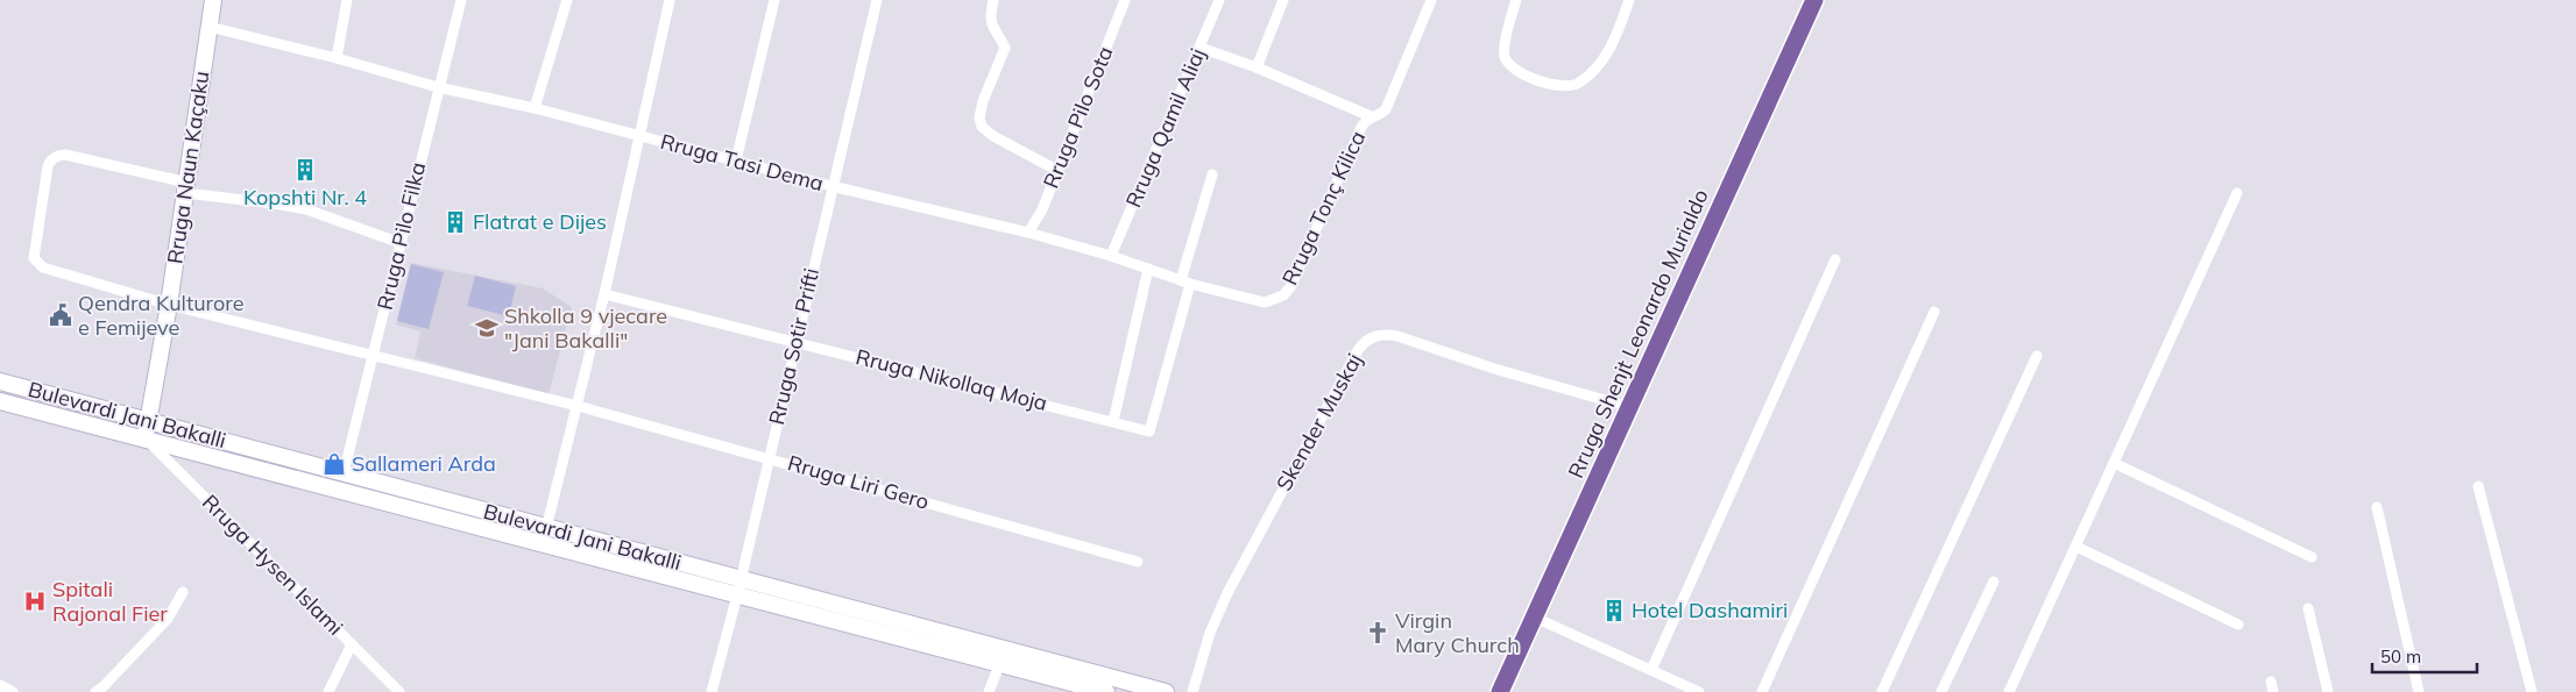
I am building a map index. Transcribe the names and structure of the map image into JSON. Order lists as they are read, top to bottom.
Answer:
{
  "streets": {
    "main road": ["Rruga Naun Kaçaku", "Rruga Shenjt Leonardo Murialdo", "Bulevardi Jani Bakalli"],
    "street": [
      "Rruga Pilo Sota",
      "Rruga Qamil Aliaj",
      "Rruga Tasi Dema",
      "Rruga Tonç Kilica",
      "Rruga Pilo Filka",
      "Rruga Sotir Prifti",
      "Rruga Nikollaq Moja",
      "Skender Muskaj",
      "Rruga Liri Gero",
      "Rruga Hysen Islami"
    ]
  },
  "crossings": [
    ["Rruga Pilo Sota", "Rruga Tasi Dema"],
    ["Rruga Qamil Aliaj", "Rruga Tasi Dema"],
    ["Rruga Tasi Dema", "Rruga Naun Kaçaku"],
    ["Rruga Tasi Dema", "Rruga Tonç Kilica"],
    ["Rruga Tasi Dema", "Rruga Pilo Filka"],
    ["Rruga Tasi Dema", "Rruga Sotir Prifti"],
    ["Rruga Tasi Dema", "Rruga Nikollaq Moja"],
    ["Rruga Naun Kaçaku", "Bulevardi Jani Bakalli"],
    ["Rruga Naun Kaçaku", "Rruga Hysen Islami"],
    ["Rruga Tonç Kilica", "Rruga Nikollaq Moja"],
    ["Rruga Pilo Filka", "Bulevardi Jani Bakalli"],
    ["Rruga Pilo Filka", "Rruga Liri Gero"],
    ["Rruga Shenjt Leonardo Murialdo", "Skender Muskaj"],
    ["Rruga Sotir Prifti", "Rruga Nikollaq Moja"],
    ["Rruga Sotir Prifti", "Bulevardi Jani Bakalli"],
    ["Rruga Sotir Prifti", "Rruga Liri Gero"],
    ["Bulevardi Jani Bakalli", "Rruga Hysen Islami"]
  ],
  "places": {
    "building": ["Kopshti Nr. 4", "Flatrat e Dijes", "Hotel Dashamiri"],
    "public building": ["Qendra Kulturore e Femijeve"],
    "school or university": ["Shkolla 9 vjecare \"Jani Bakalli\""],
    "shop": ["Sallameri Arda"],
    "hospital": ["Spitali Rajonal Fier"],
    "church": ["Virgin Mary Church"]
  },
  "scale_bar": "50 m"
}
